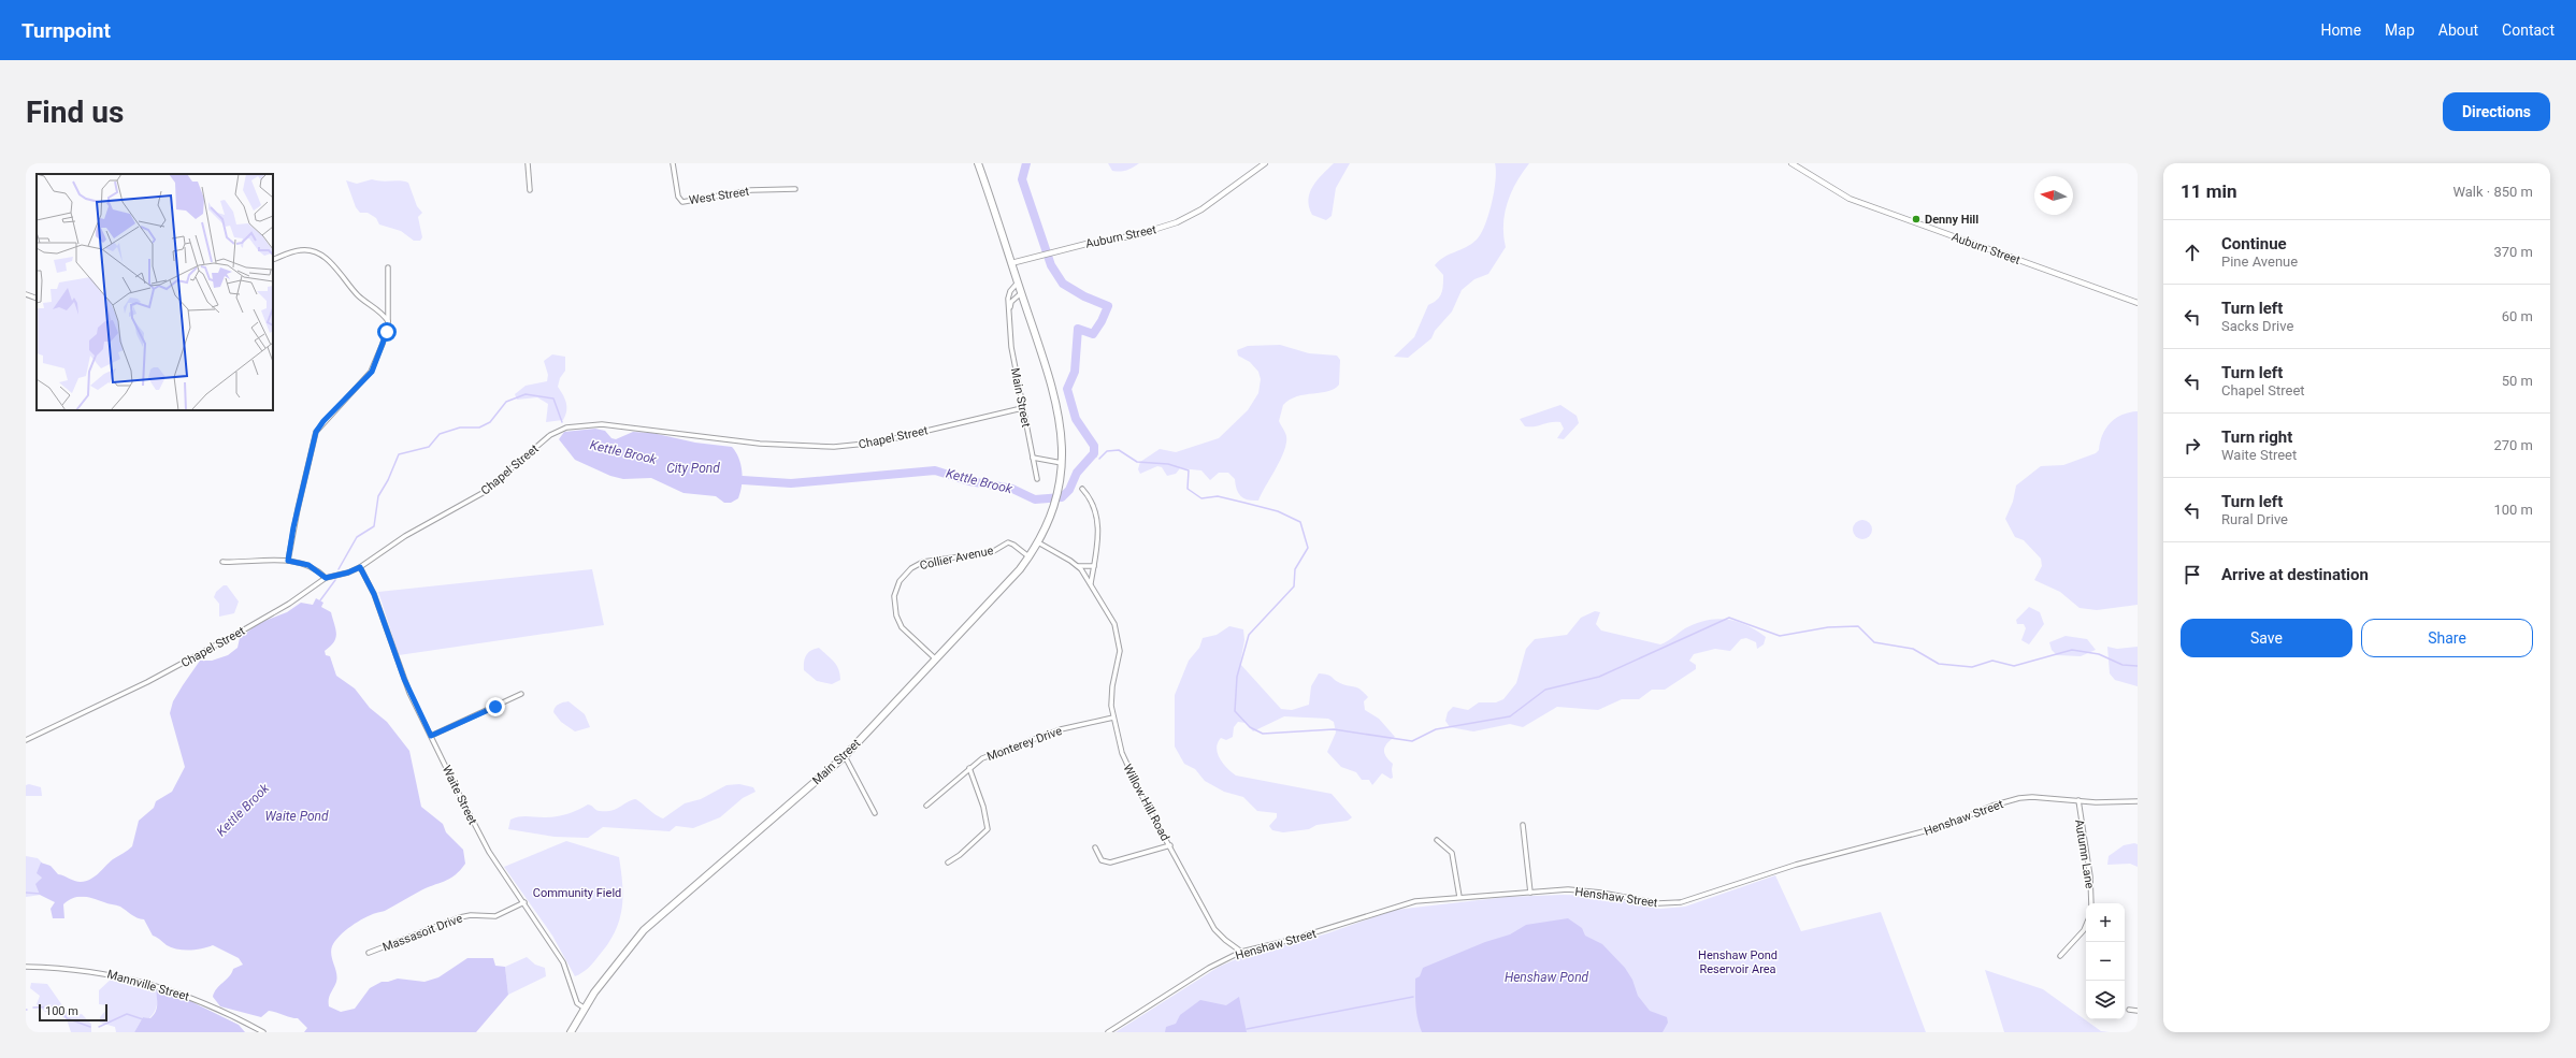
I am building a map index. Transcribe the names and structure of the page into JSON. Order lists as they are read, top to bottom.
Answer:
{
  "streets": {
    "highway": ["Main Street"],
    "street": [
      "West Street",
      "Auburn Street",
      "Chapel Street",
      "Collier Avenue",
      "Monterey Drive",
      "Waite Street",
      "Willow Hill Road",
      "Henshaw Street",
      "Autumn Lane",
      "Massasoit Drive",
      "Mannville Street"
    ]
  },
  "crossings": [
    ["Auburn Street", "Main Street"],
    ["Main Street", "Chapel Street"],
    ["Main Street", "Collier Avenue"],
    ["Main Street", "Waite Street"],
    ["Chapel Street", "Waite Street"],
    ["Monterey Drive", "Willow Hill Road"],
    ["Waite Street", "Massasoit Drive"],
    ["Willow Hill Road", "Henshaw Street"],
    ["Henshaw Street", "Autumn Lane"]
  ],
  "water": [
    "Kettle Brook",
    "City Pond",
    "Waite Pond",
    "Henshaw Pond"
  ],
  "parks": ["Community Field", "Henshaw Pond Reservoir Area"],
  "places": ["Denny Hill"],
  "scale_bar": "100 m",
  "north": "left",
  "page": {
    "header": "Turnpoint",
    "nav": [
      "Home",
      "Map",
      "About",
      "Contact"
    ],
    "buttons": [
      "Directions",
      ["Save", "Share"]
    ],
    "title": "Find us",
    "heading": ["11 min", "Walk · 850 m"],
    "list": [
      ["Continue", "Pine Avenue", "370 m"],
      ["Turn left", "Sacks Drive", "60 m"],
      ["Turn left", "Chapel Street", "50 m"],
      ["Turn right", "Waite Street", "270 m"],
      ["Turn left", "Rural Drive", "100 m"],
      "Arrive at destination"
    ],
    "map_buttons": ["+", "−"],
    "scale": "100 m"
  }
}
